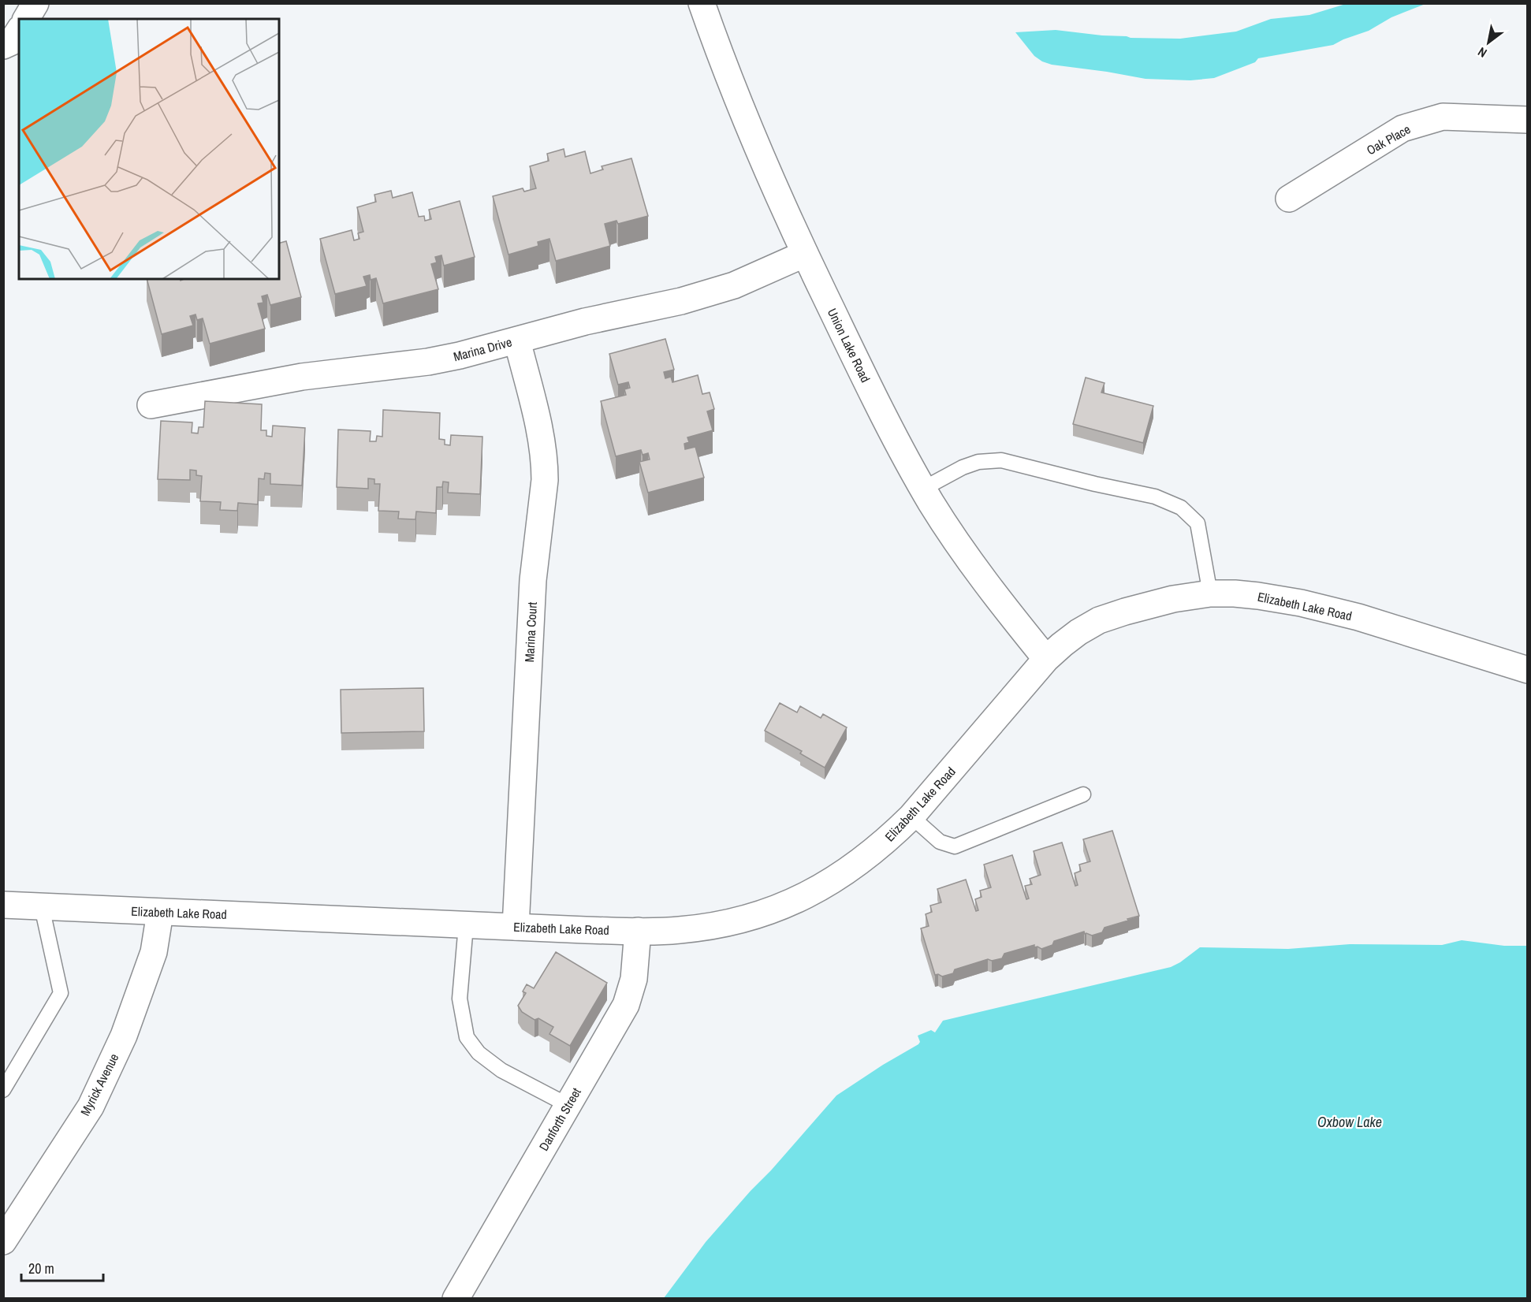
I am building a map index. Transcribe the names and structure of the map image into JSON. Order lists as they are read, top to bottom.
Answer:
{
  "streets": {
    "street": [
      "Oak Place",
      "Union Lake Road",
      "Marina Drive",
      "Elizabeth Lake Road",
      "Marina Court",
      "Myrick Avenue",
      "Danforth Street"
    ]
  },
  "crossings": [
    ["Union Lake Road", "Marina Drive"],
    ["Union Lake Road", "Elizabeth Lake Road"],
    ["Marina Drive", "Marina Court"],
    ["Elizabeth Lake Road", "Marina Court"],
    ["Elizabeth Lake Road", "Myrick Avenue"],
    ["Elizabeth Lake Road", "Danforth Street"]
  ],
  "water": ["Oxbow Lake"],
  "scale_bar": "20 m",
  "north": "bottom left"
}
